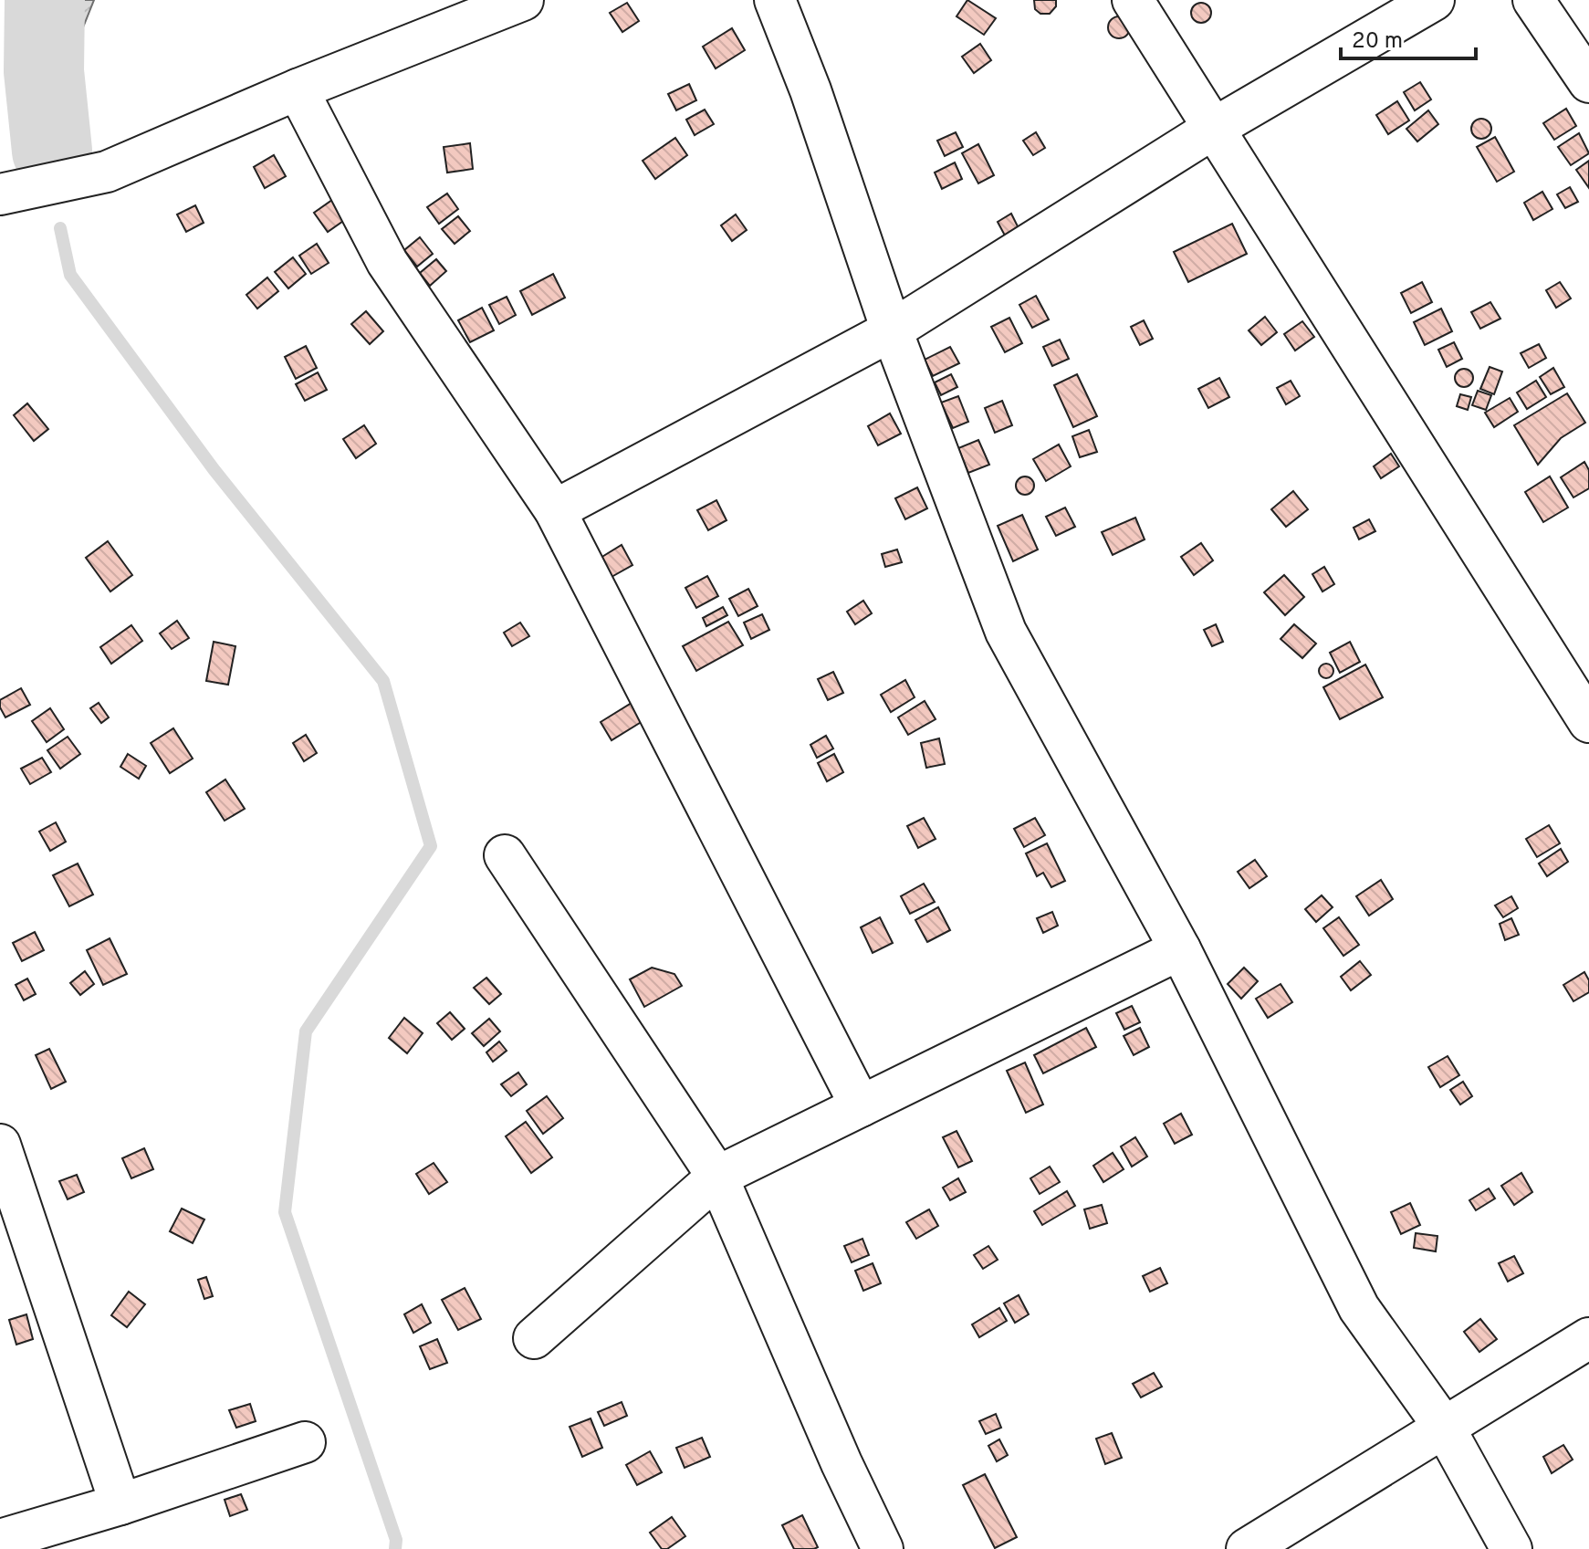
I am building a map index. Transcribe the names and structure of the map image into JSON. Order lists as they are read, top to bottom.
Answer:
{
  "scale_bar": "20 m"
}
